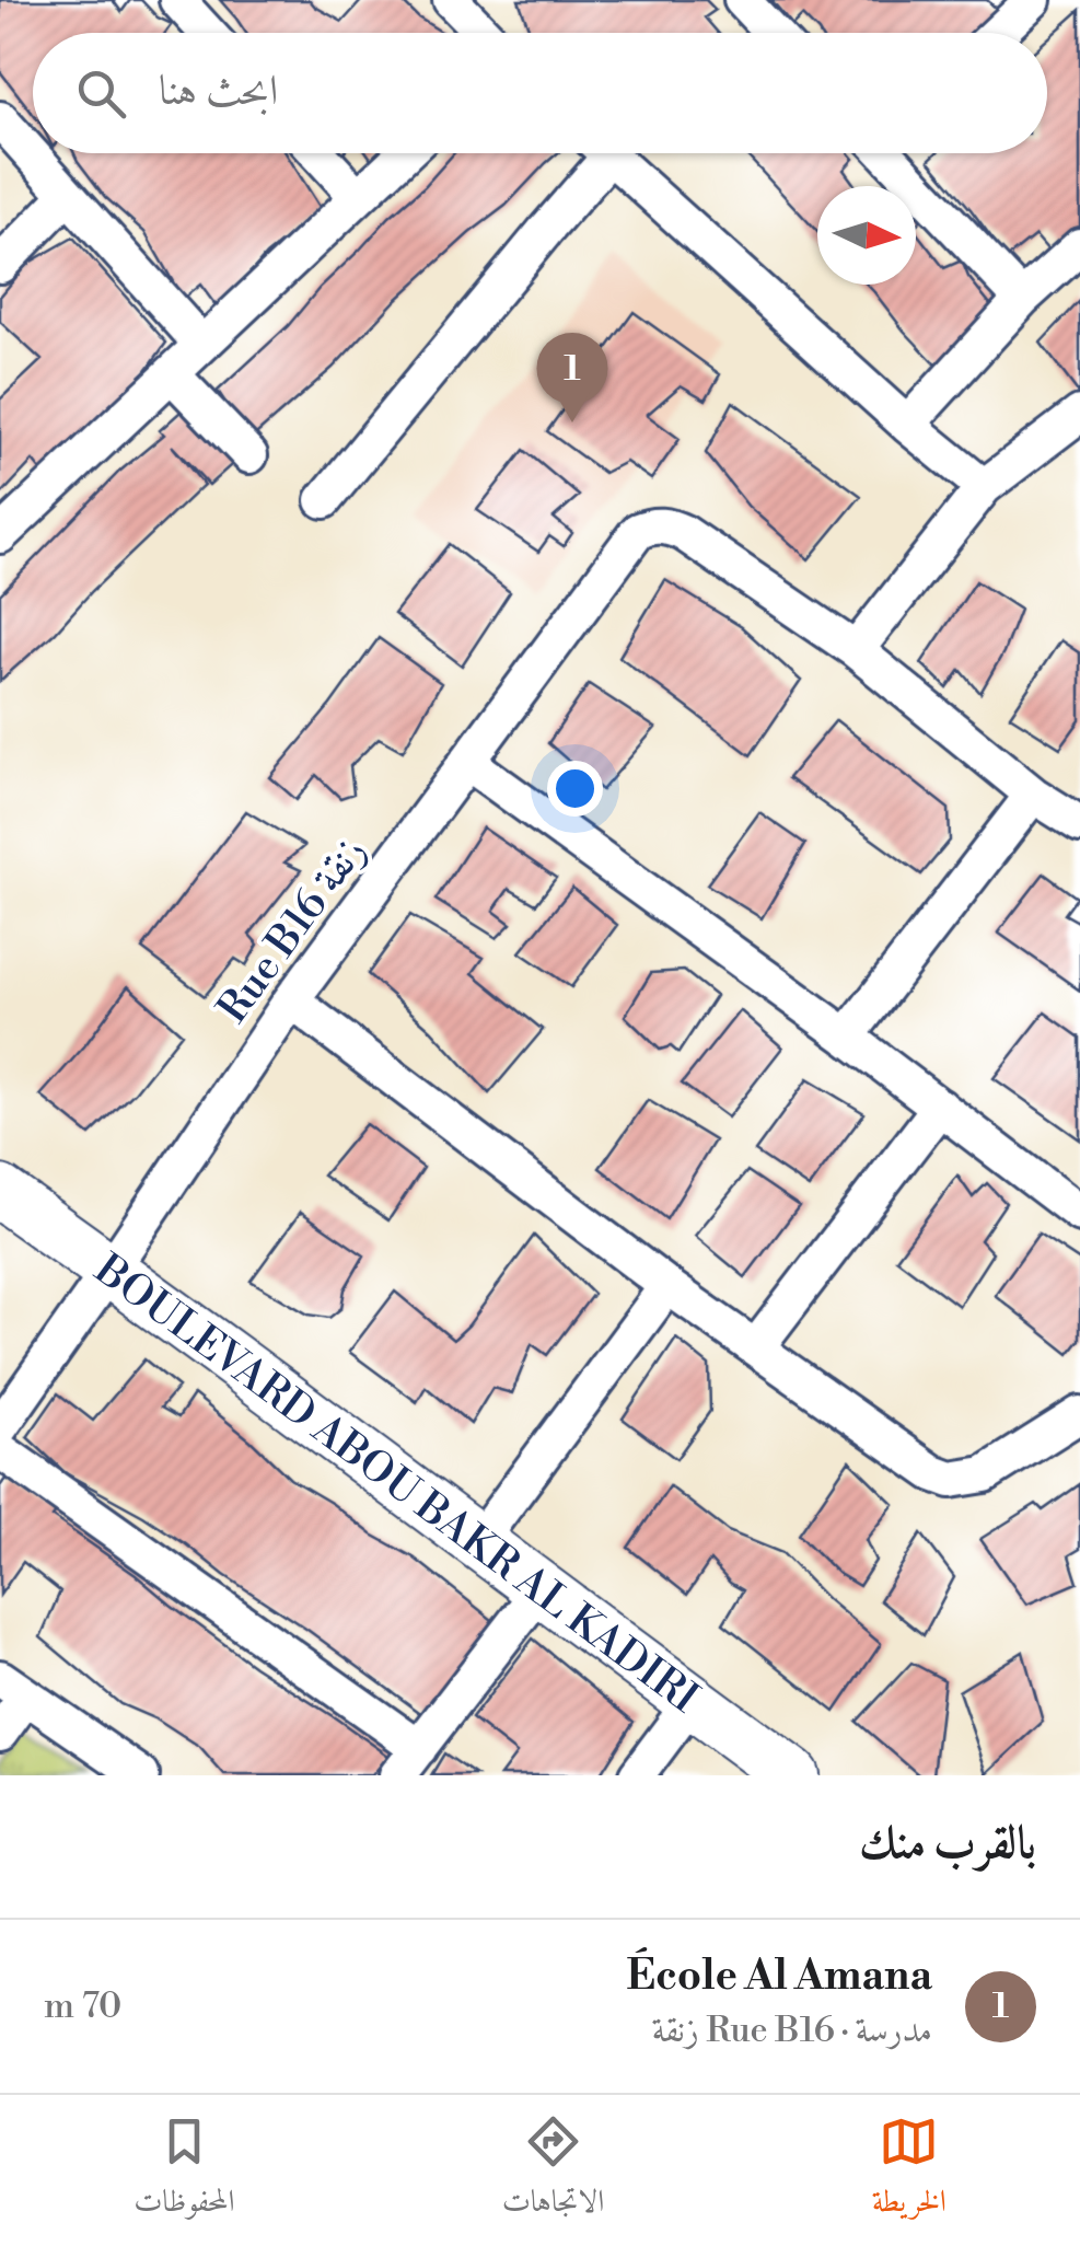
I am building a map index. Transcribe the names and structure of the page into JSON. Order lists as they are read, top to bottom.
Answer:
{
  "streets": {
    "main road": ["BOULEVARD ABOU BAKR AL KADIRI"],
    "street": ["Rue B16 زنقة"]
  },
  "crossings": [
    ["Rue B16 زنقة", "BOULEVARD ABOU BAKR AL KADIRI"]
  ],
  "north": "right",
  "page": {
    "search": "ابحث هنا",
    "pins": "1",
    "heading": "بالقرب منك",
    "list": [
      {
        "mark": "1",
        "name": "École Al Amana",
        "note": "مدرسة · Rue B16 زنقة",
        "value": "70 m"
      }
    ],
    "nav": ["الخريطة", "الاتجاهات", "المحفوظات"]
  }
}
